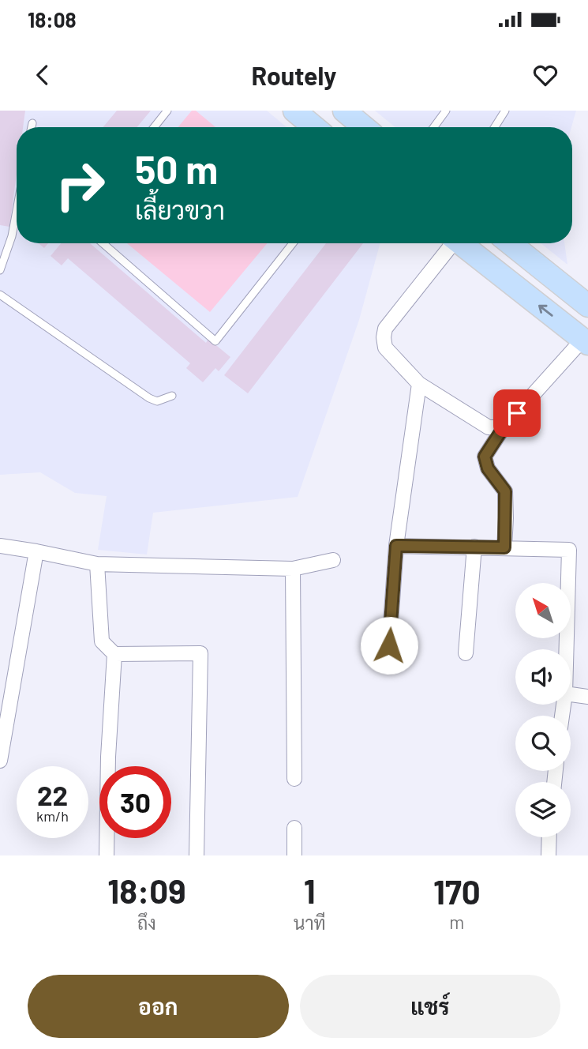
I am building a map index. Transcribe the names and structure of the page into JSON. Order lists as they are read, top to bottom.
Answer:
{
  "north": "top left",
  "page": {
    "status": "18:08",
    "header": "Routely",
    "turn": ["50 m", "เลี้ยวขวา"],
    "speed": "22 km/h",
    "limit": "30",
    "eta": [
      "18:09",
      "ถึง",
      "1",
      "นาที",
      "170",
      "m"
    ],
    "buttons": ["ออก", "แชร์"]
  }
}
